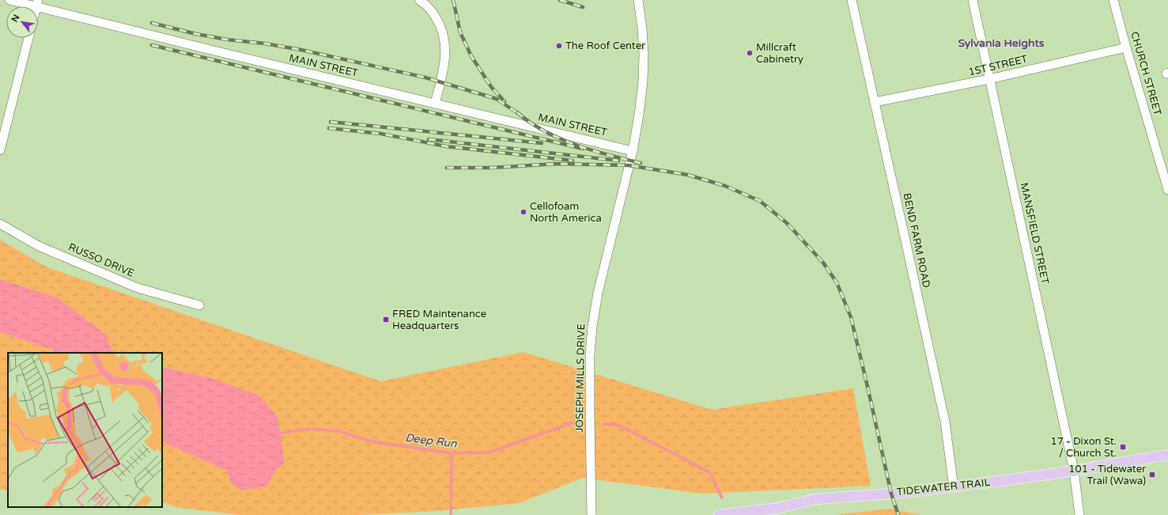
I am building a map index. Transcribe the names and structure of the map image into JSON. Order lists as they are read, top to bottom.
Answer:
{
  "streets": {
    "main road": ["TIDEWATER TRAIL"],
    "street": [
      "MAIN STREET",
      "1ST STREET",
      "CHURCH STREET",
      "MANSFIELD STREET",
      "BEND FARM ROAD",
      "RUSSO DRIVE",
      "JOSEPH MILLS DRIVE"
    ]
  },
  "crossings": [
    ["MAIN STREET", "JOSEPH MILLS DRIVE"],
    ["1ST STREET", "CHURCH STREET"],
    ["1ST STREET", "MANSFIELD STREET"],
    ["1ST STREET", "BEND FARM ROAD"],
    ["MANSFIELD STREET", "TIDEWATER TRAIL"],
    ["BEND FARM ROAD", "TIDEWATER TRAIL"]
  ],
  "districts": ["Sylvania Heights"],
  "water": ["Deep Run"],
  "places": {
    "other": ["The Roof Center", "Millcraft Cabinetry", "Cellofoam North America"],
    "transit": ["FRED Maintenance Headquarters", "17 - Dixon St. / Church St.", "101 - Tidewater Trail (Wawa)"]
  },
  "north": "top left"
}
